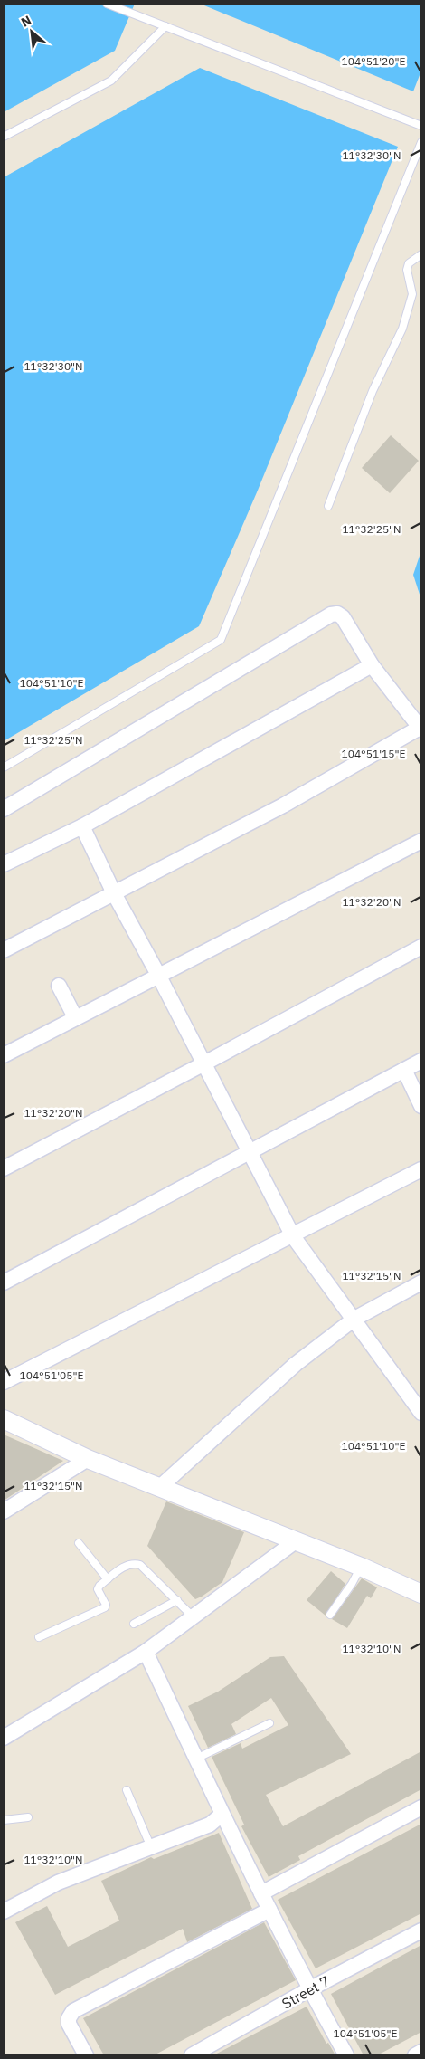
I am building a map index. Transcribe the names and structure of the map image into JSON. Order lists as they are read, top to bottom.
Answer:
{
  "streets": {
    "street": ["Street 7"]
  },
  "north": "top left",
  "coordinates": [
    "104°51'20\"E",
    "11°32'30\"N",
    "11°32'25\"N",
    "104°51'10\"E",
    "104°51'15\"E",
    "11°32'20\"N",
    "11°32'15\"N",
    "104°51'05\"E",
    "11°32'10\"N"
  ]
}
